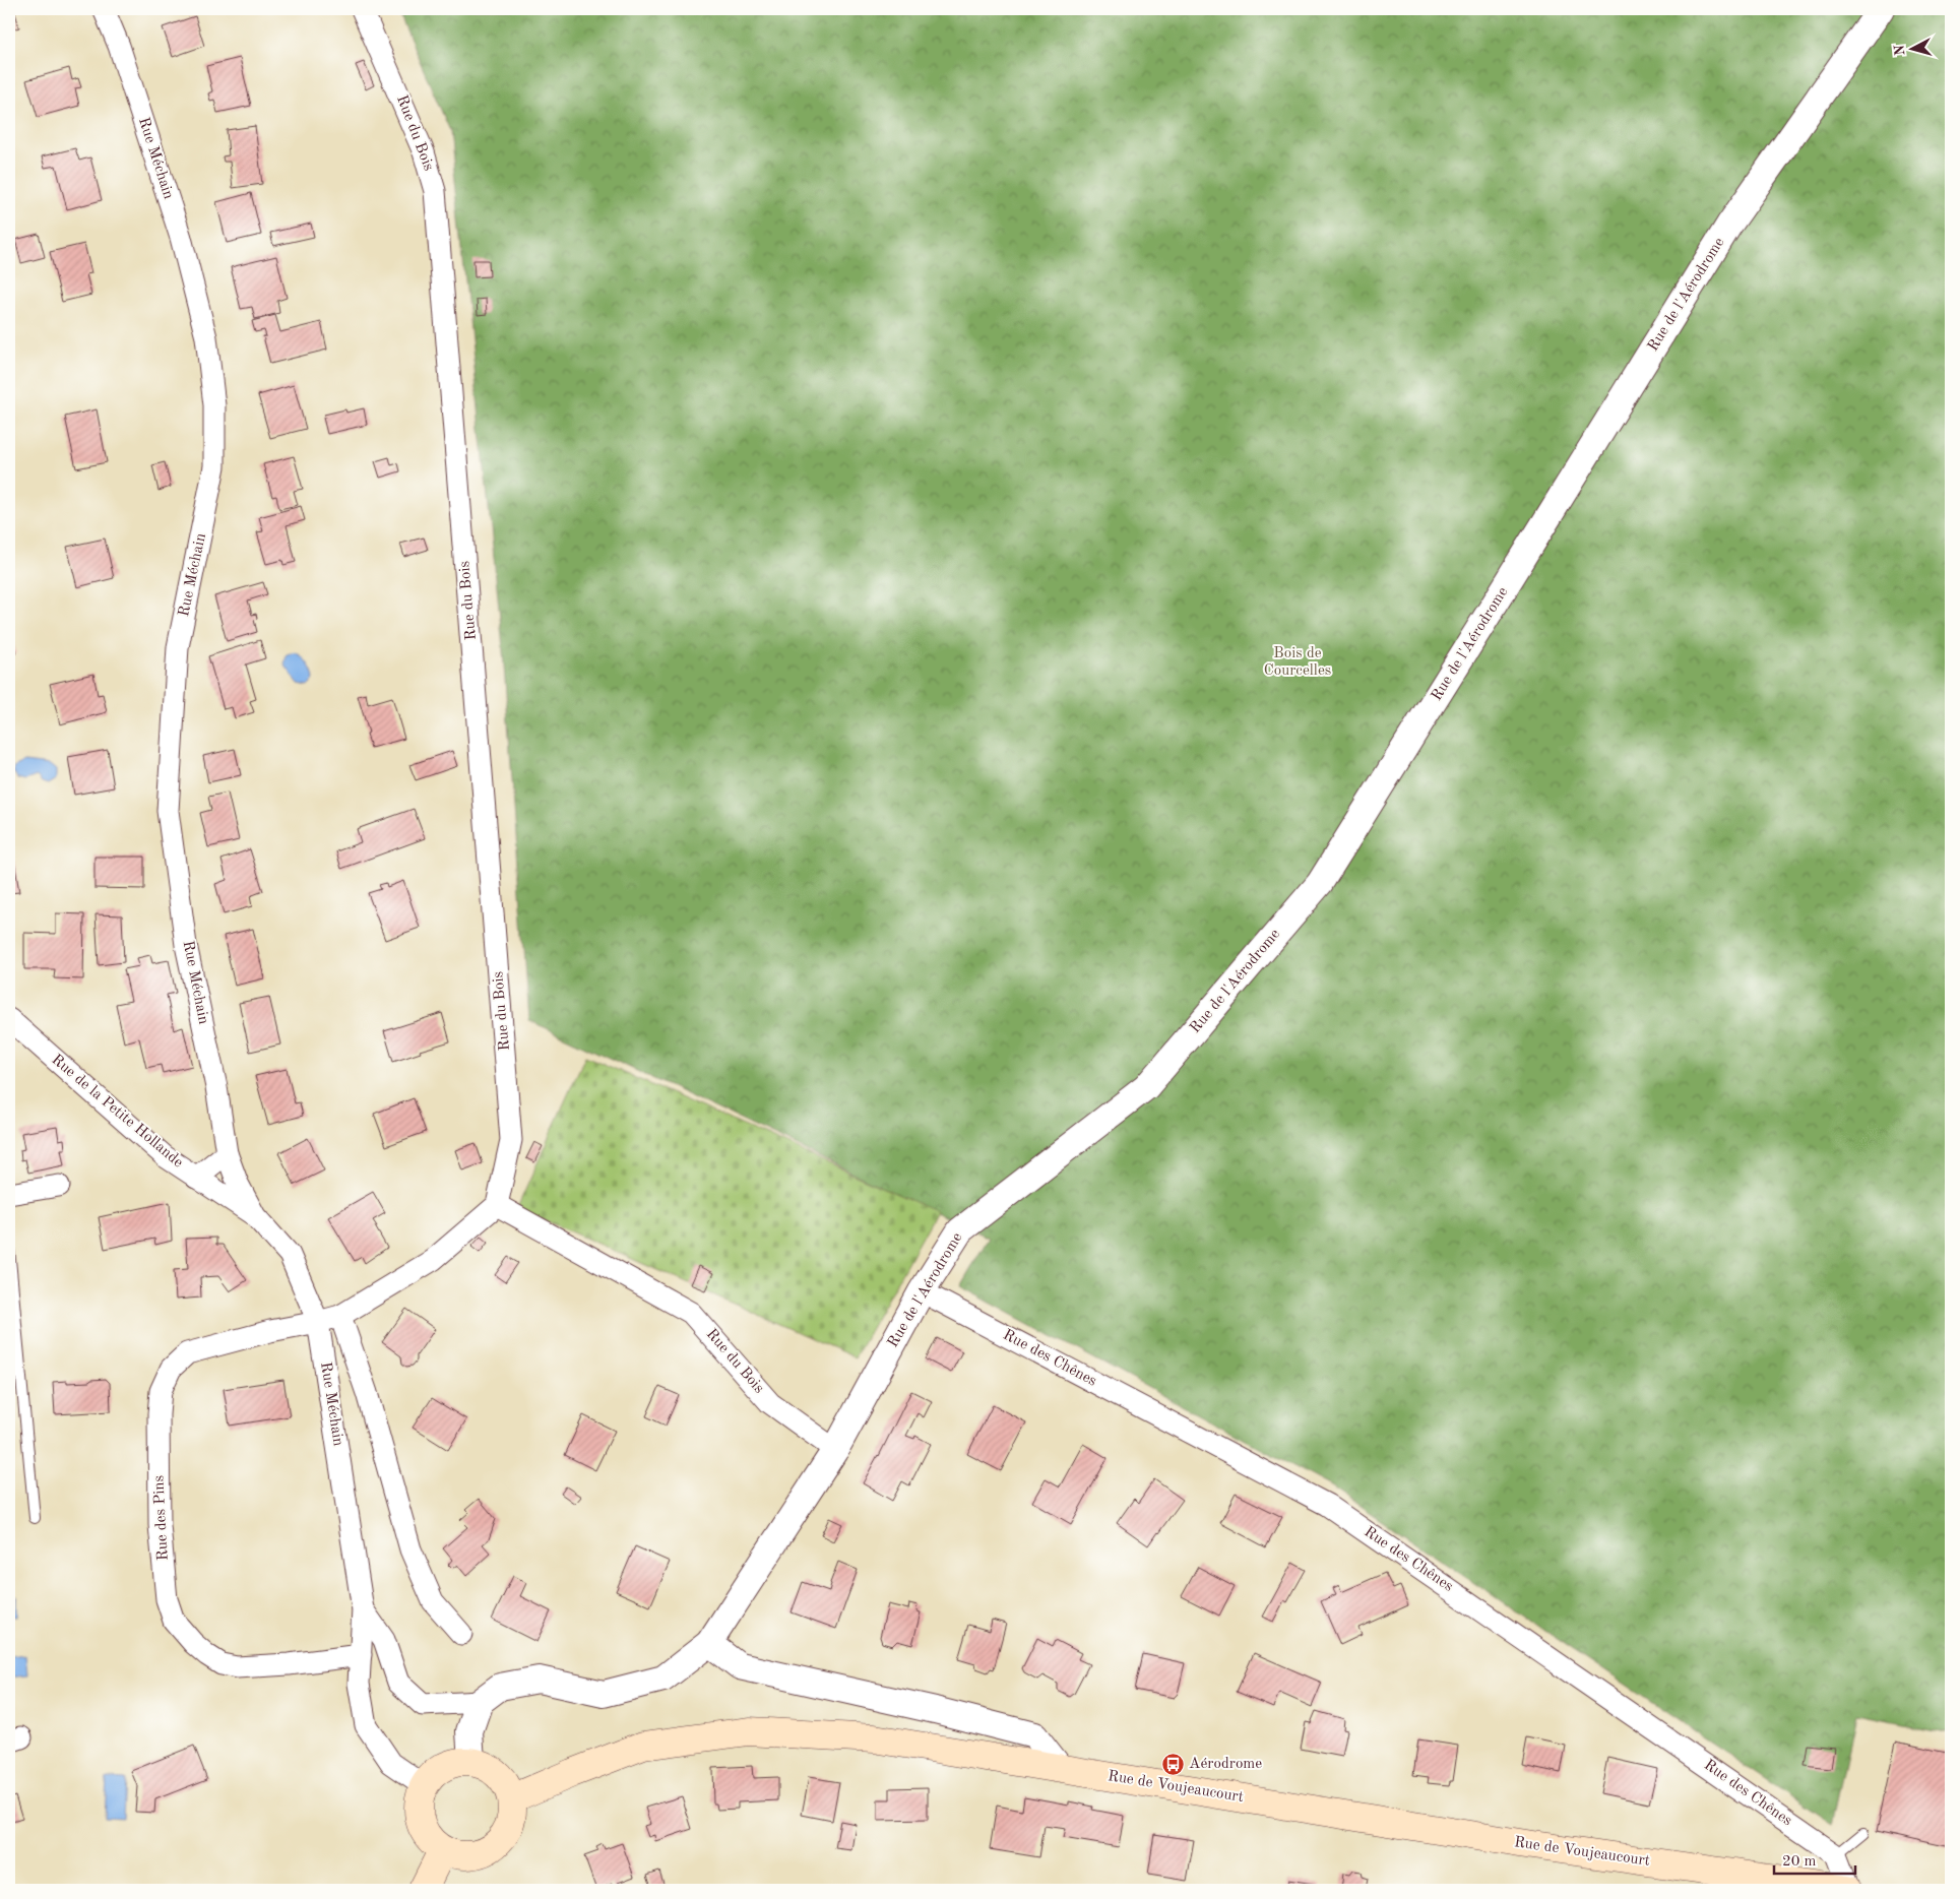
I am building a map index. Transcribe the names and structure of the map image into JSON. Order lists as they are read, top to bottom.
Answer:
{
  "streets": {
    "main road": ["Rue de Voujeaucourt"],
    "street": [
      "Rue du Bois",
      "Rue Méchain",
      "Rue de l'Aérodrome",
      "Rue de la Petite Hollande",
      "Rue des Chênes",
      "Rue des Pins"
    ]
  },
  "crossings": [
    ["Rue du Bois", "Rue de l'Aérodrome"],
    ["Rue Méchain", "Rue de l'Aérodrome"],
    ["Rue Méchain", "Rue de la Petite Hollande"],
    ["Rue Méchain", "Rue des Pins"],
    ["Rue Méchain", "Rue de Voujeaucourt"],
    ["Rue de l'Aérodrome", "Rue des Chênes"]
  ],
  "parks": ["Bois de Courcelles"],
  "places": {
    "bus stop": ["Aérodrome"]
  },
  "scale_bar": "20 m",
  "north": "left"
}
